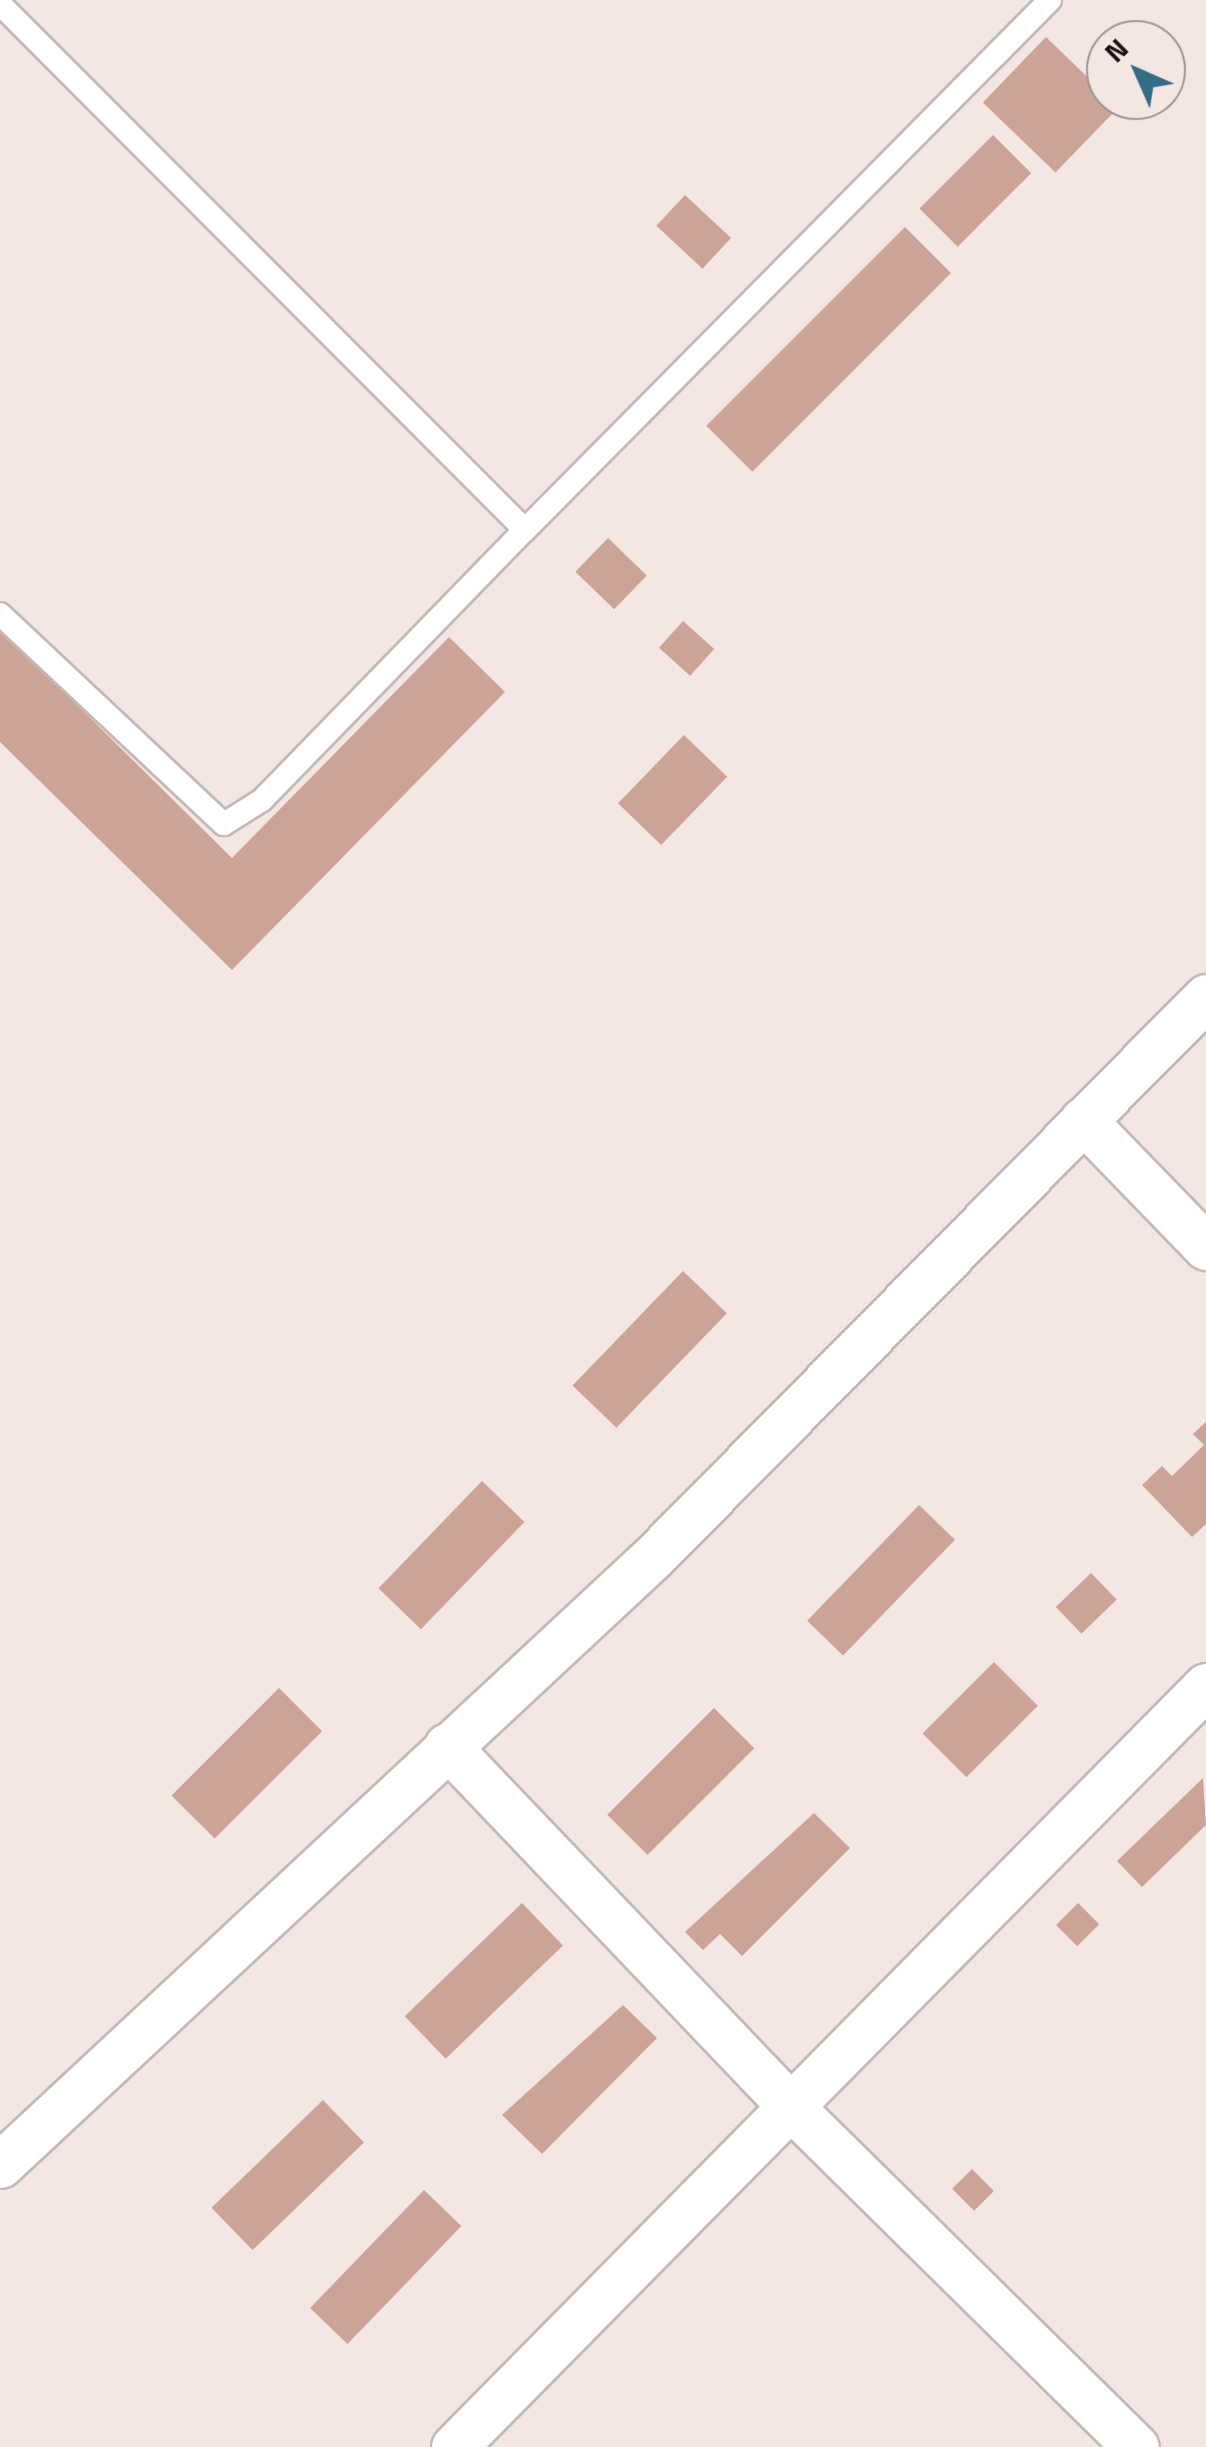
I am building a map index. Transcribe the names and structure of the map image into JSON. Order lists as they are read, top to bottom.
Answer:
{
  "north": "top left"
}
